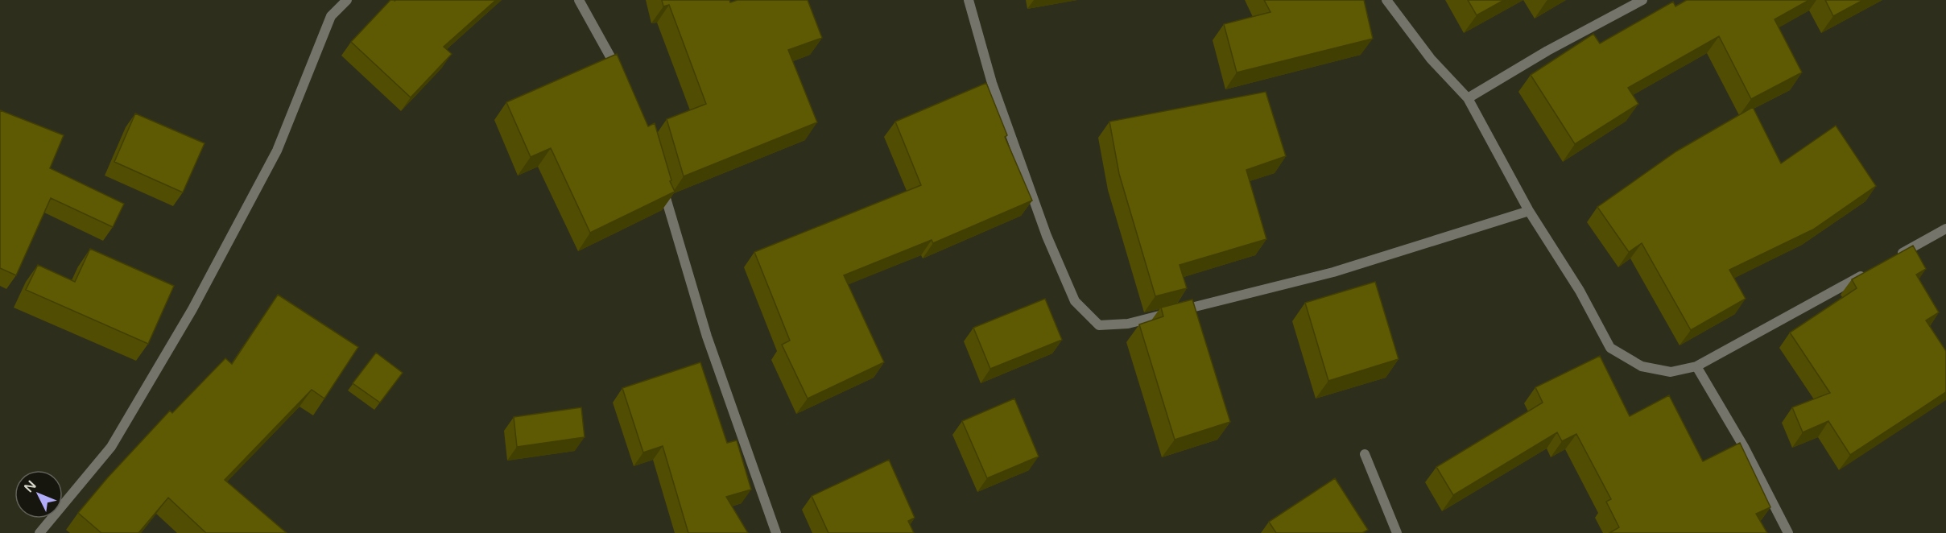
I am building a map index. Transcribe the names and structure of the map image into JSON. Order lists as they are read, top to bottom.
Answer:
{
  "north": "top left"
}
